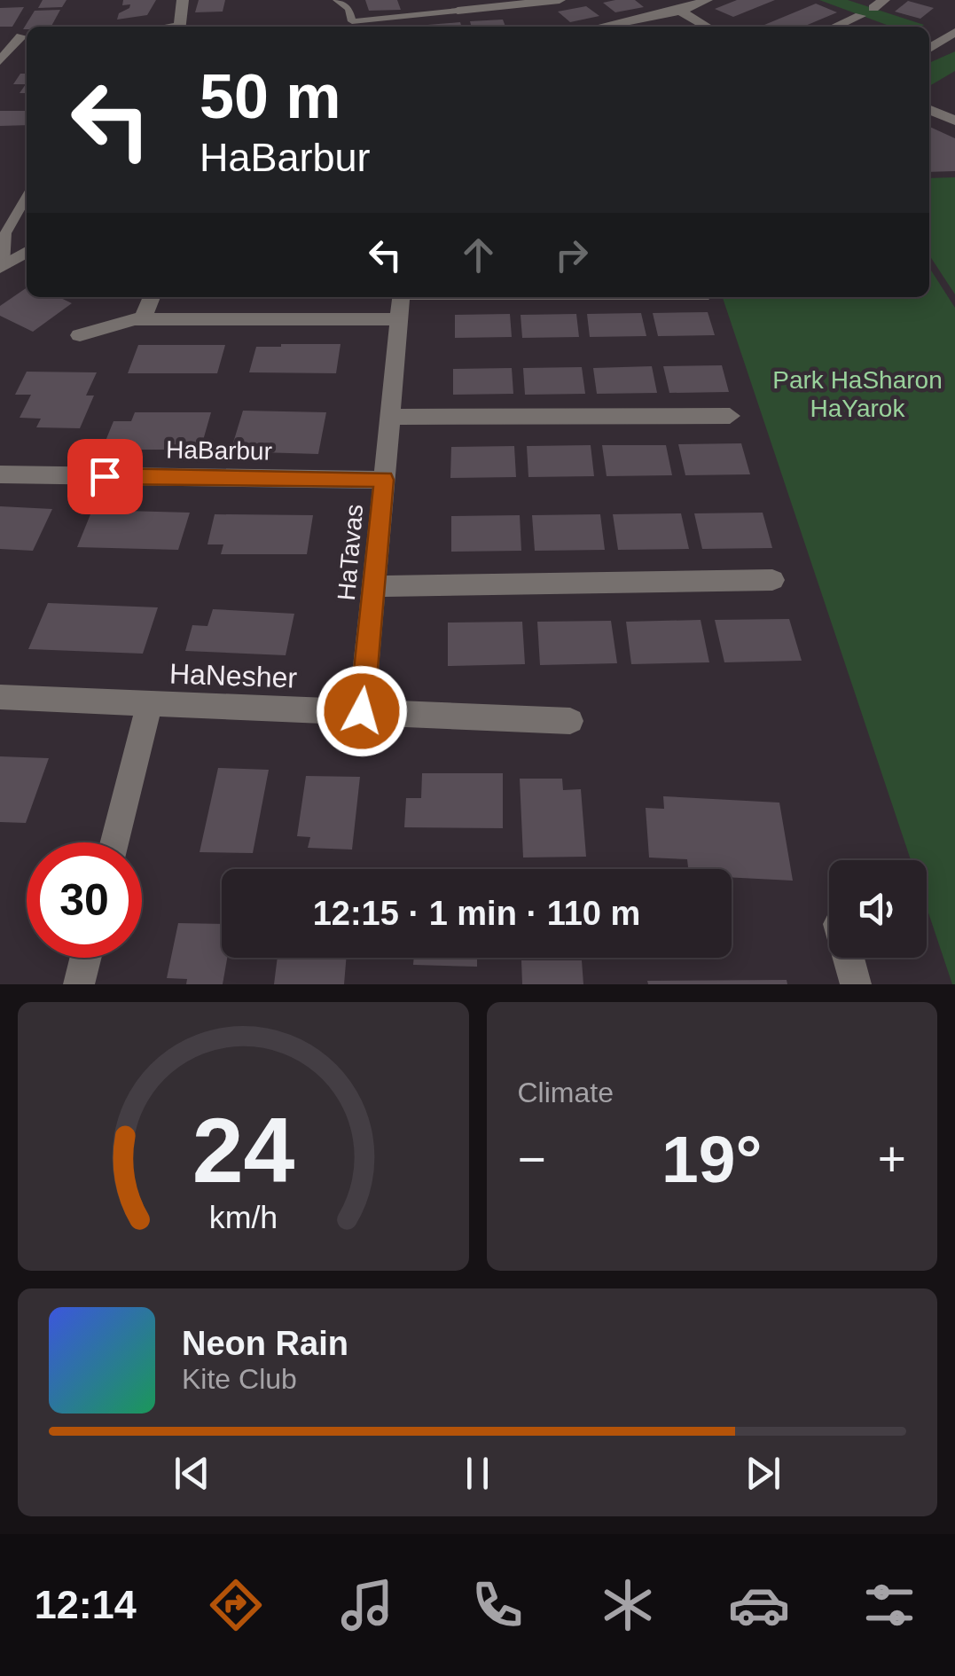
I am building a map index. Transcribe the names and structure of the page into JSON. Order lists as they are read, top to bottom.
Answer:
{
  "streets": {
    "street": ["HaBarbur", "HaTavas", "HaNesher"]
  },
  "crossings": [
    ["HaBarbur", "HaTavas"],
    ["HaTavas", "HaNesher"]
  ],
  "parks": ["Park HaSharon HaYarok"],
  "page": {
    "turn": ["50 m", "HaBarbur"],
    "limit": "30",
    "trip": "12:15 · 1 min · 110 m",
    "tile": "Climate",
    "heat": ["−", "19°", "+"],
    "song": ["Neon Rain", "Kite Club"],
    "tabs": "12:14",
    "gauge": ["24", "km/h"]
  }
}
